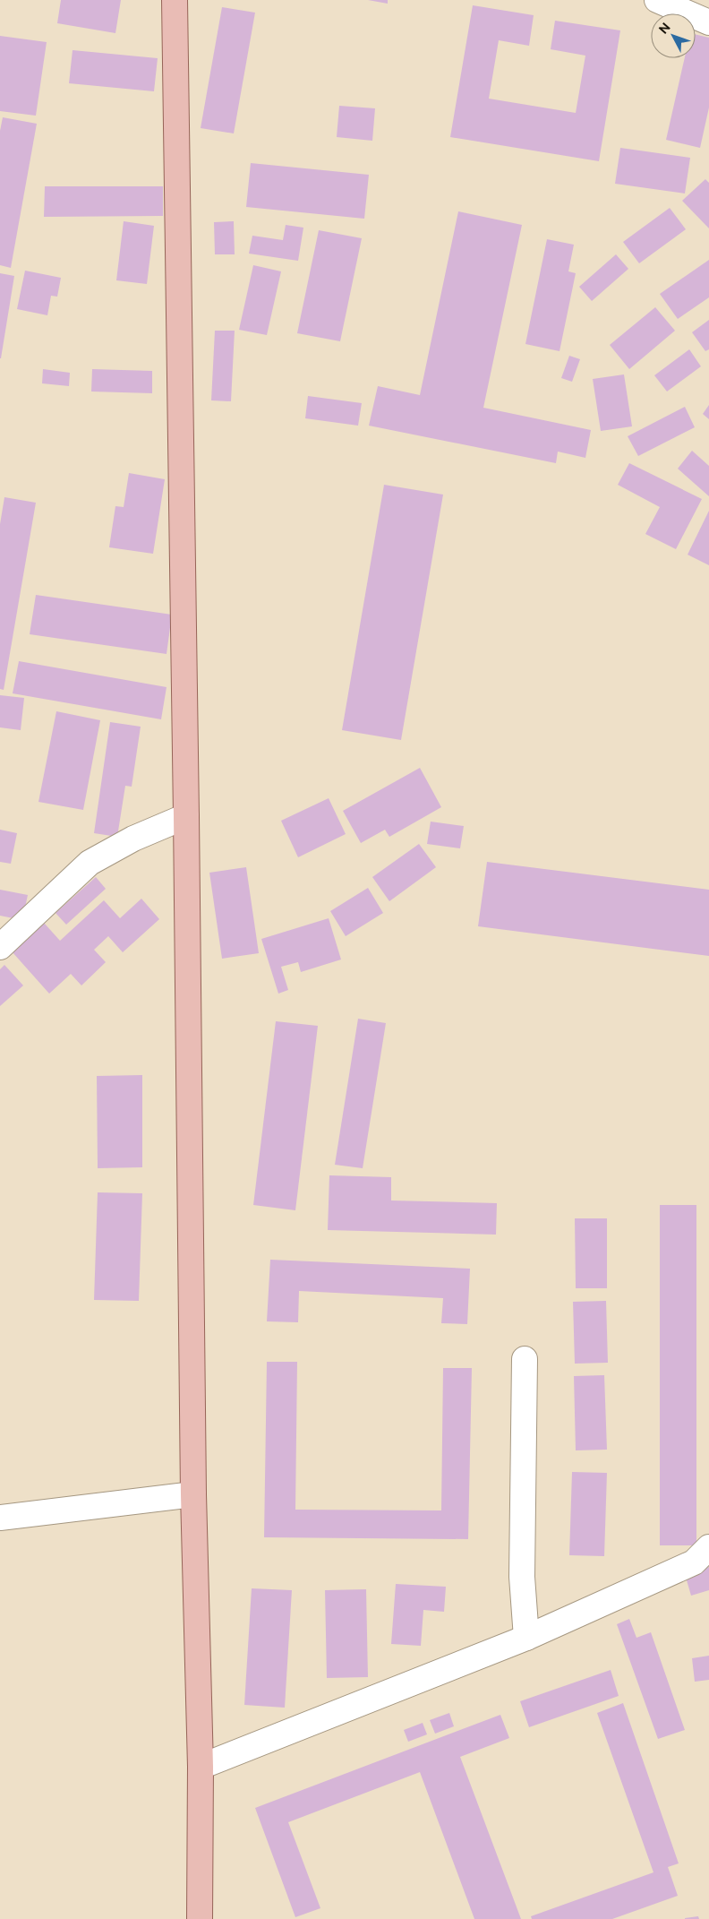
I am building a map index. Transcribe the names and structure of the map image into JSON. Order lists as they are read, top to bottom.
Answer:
{
  "north": "top left"
}
